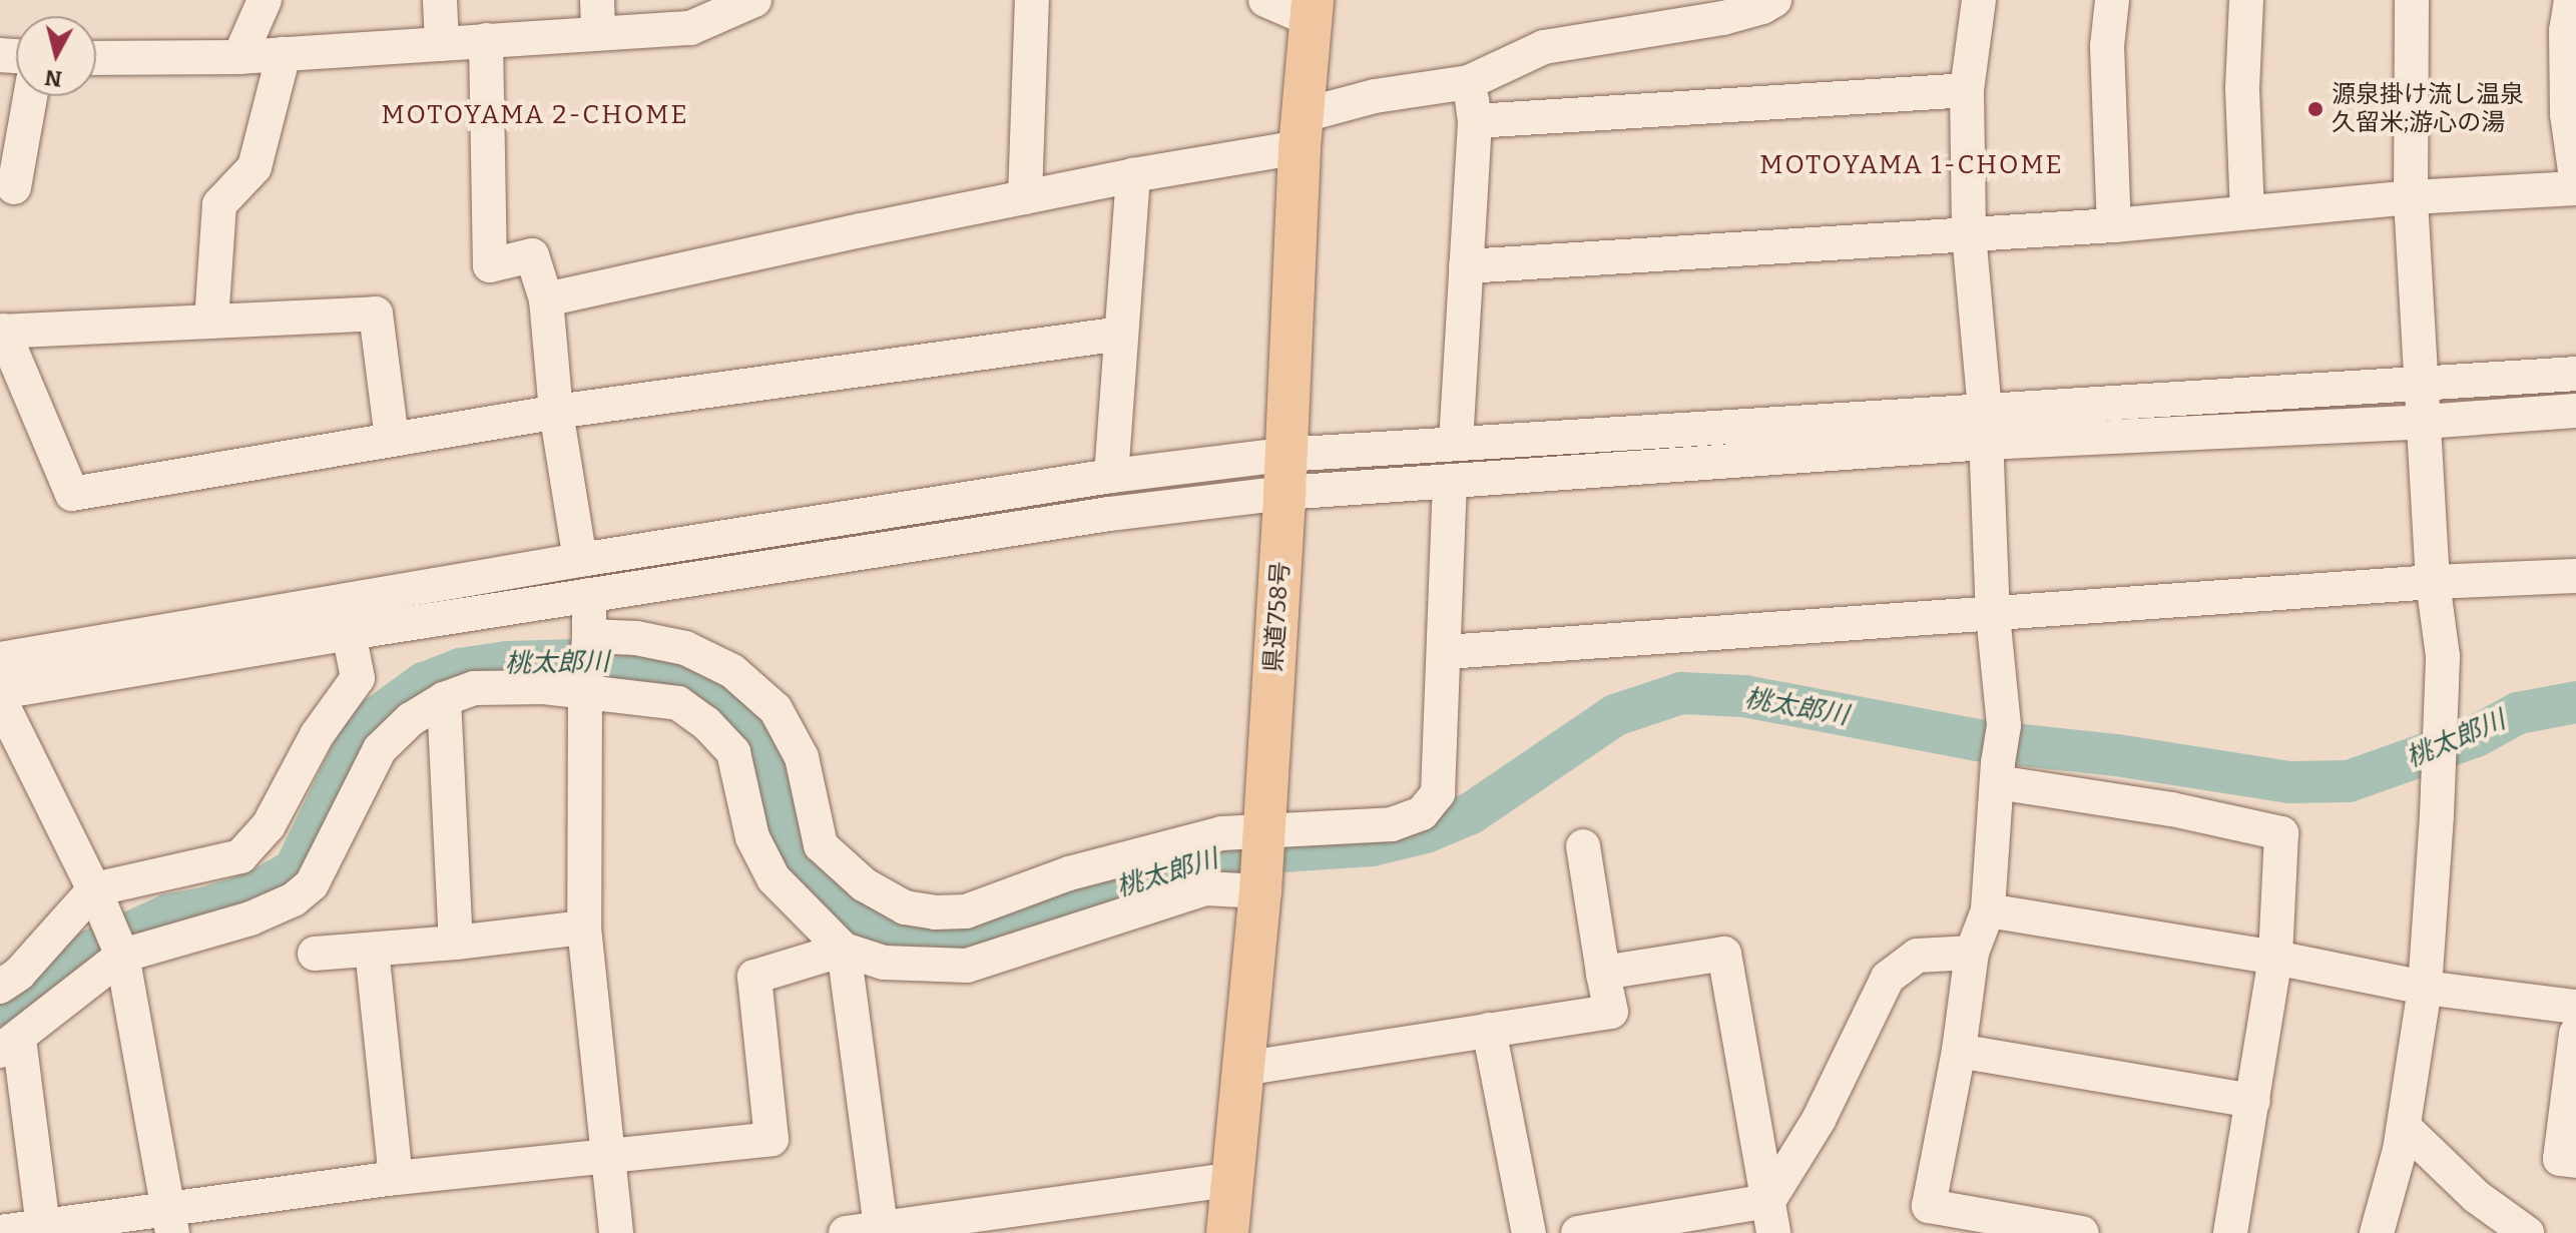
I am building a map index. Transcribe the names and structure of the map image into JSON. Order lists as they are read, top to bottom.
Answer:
{
  "streets": {
    "main road": ["県道758号"]
  },
  "districts": ["MOTOYAMA 2-CHOME", "MOTOYAMA 1-CHOME"],
  "water": ["桃太郎川"],
  "places": ["源泉掛け流し温泉 久留米;游心の湯"],
  "north": "bottom"
}
